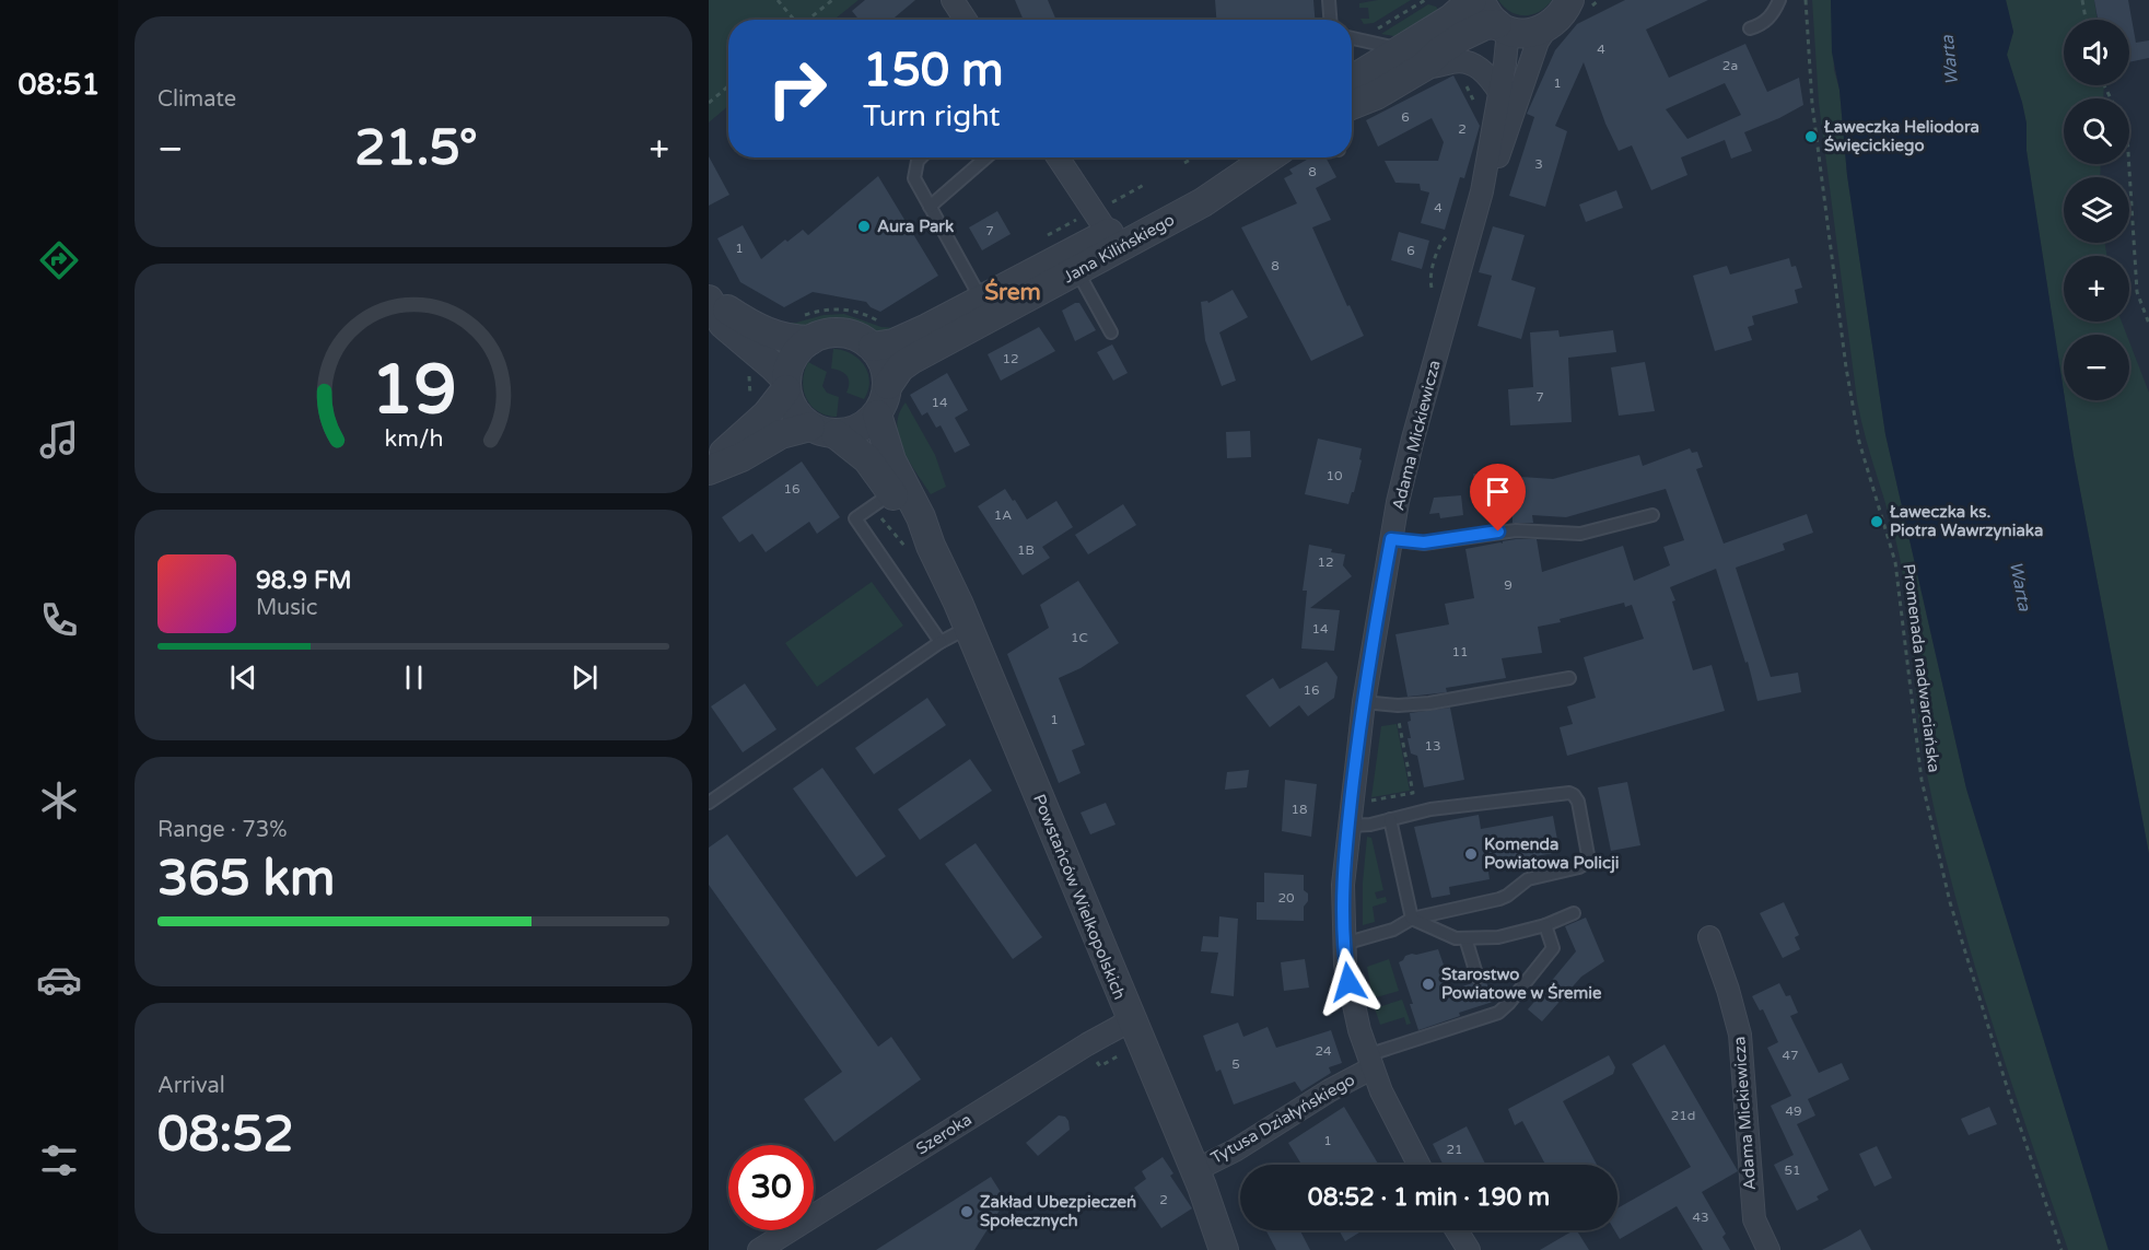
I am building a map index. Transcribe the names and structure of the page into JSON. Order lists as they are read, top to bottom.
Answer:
{
  "streets": {
    "street": [
      "Jana Kilińskiego",
      "Adama Mickiewicza",
      "Powstańców Wielkopolskich",
      "Tytusa Działyńskiego",
      "Szeroka"
    ],
    "path": ["Promenada nadwarciańska"]
  },
  "crossings": [
    ["Jana Kilińskiego", "Powstańców Wielkopolskich"],
    ["Adama Mickiewicza", "Tytusa Działyńskiego"],
    ["Powstańców Wielkopolskich", "Tytusa Działyńskiego"],
    ["Powstańców Wielkopolskich", "Szeroka"]
  ],
  "districts": ["Śrem"],
  "water": ["Warta"],
  "places": [
    "Ławeczka Heliodora Święcickiego",
    "Aura Park",
    "Ławeczka ks. Piotra Wawrzyniaka",
    "Komenda Powiatowa Policji",
    "Starostwo Powiatowe w Śremie",
    "Zakład Ubezpieczeń Społecznych"
  ],
  "house_numbers": [
    "4",
    "2a",
    "1",
    "6",
    "2",
    "3",
    "8",
    "4",
    "7",
    "1",
    "6",
    "8",
    "12",
    "7",
    "14",
    "10",
    "16",
    "1A",
    "1B",
    "12",
    "9",
    "14",
    "1C",
    "11",
    "16",
    "1",
    "13",
    "18",
    "20",
    "24",
    "47",
    "5",
    "49",
    "21d",
    "1",
    "21",
    "51",
    "2",
    "43"
  ],
  "page": {
    "tabs": "08:51",
    "tile": [
      "Climate",
      ["Range · 73%", "365 km"],
      ["Arrival", "08:52"]
    ],
    "map_buttons": ["+", "−"],
    "turn": ["150 m", "Turn right"],
    "heat": ["−", "21.5°", "+"],
    "song": ["98.9 FM", "Music"],
    "limit": "30",
    "trip": "08:52 · 1 min · 190 m",
    "gauge": ["19", "km/h"]
  }
}
